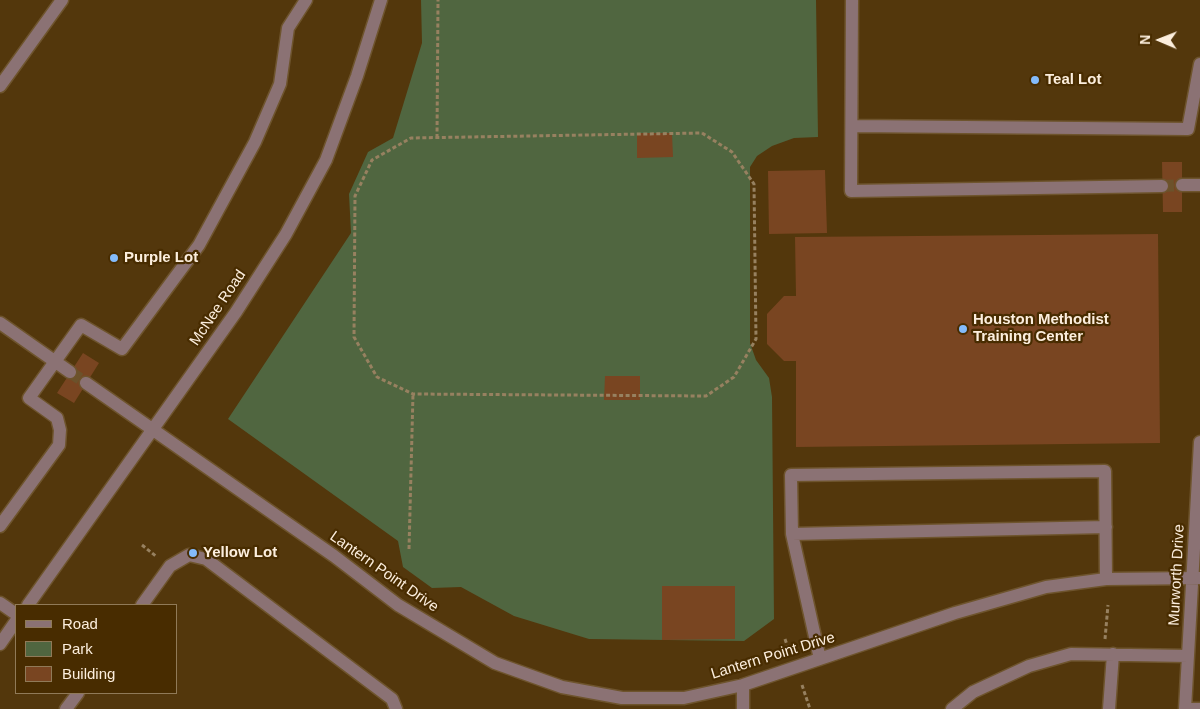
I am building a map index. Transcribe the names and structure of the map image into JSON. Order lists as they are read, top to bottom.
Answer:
{
  "streets": {
    "street": ["McNee Road", "Lantern Point Drive", "Murworth Drive"]
  },
  "crossings": [
    ["McNee Road", "Lantern Point Drive"],
    ["Lantern Point Drive", "Murworth Drive"]
  ],
  "places": [
    "Teal Lot",
    "Purple Lot",
    "Houston Methodist Training Center",
    "Yellow Lot"
  ],
  "legend": ["Road", "Park", "Building"],
  "north": "left"
}
